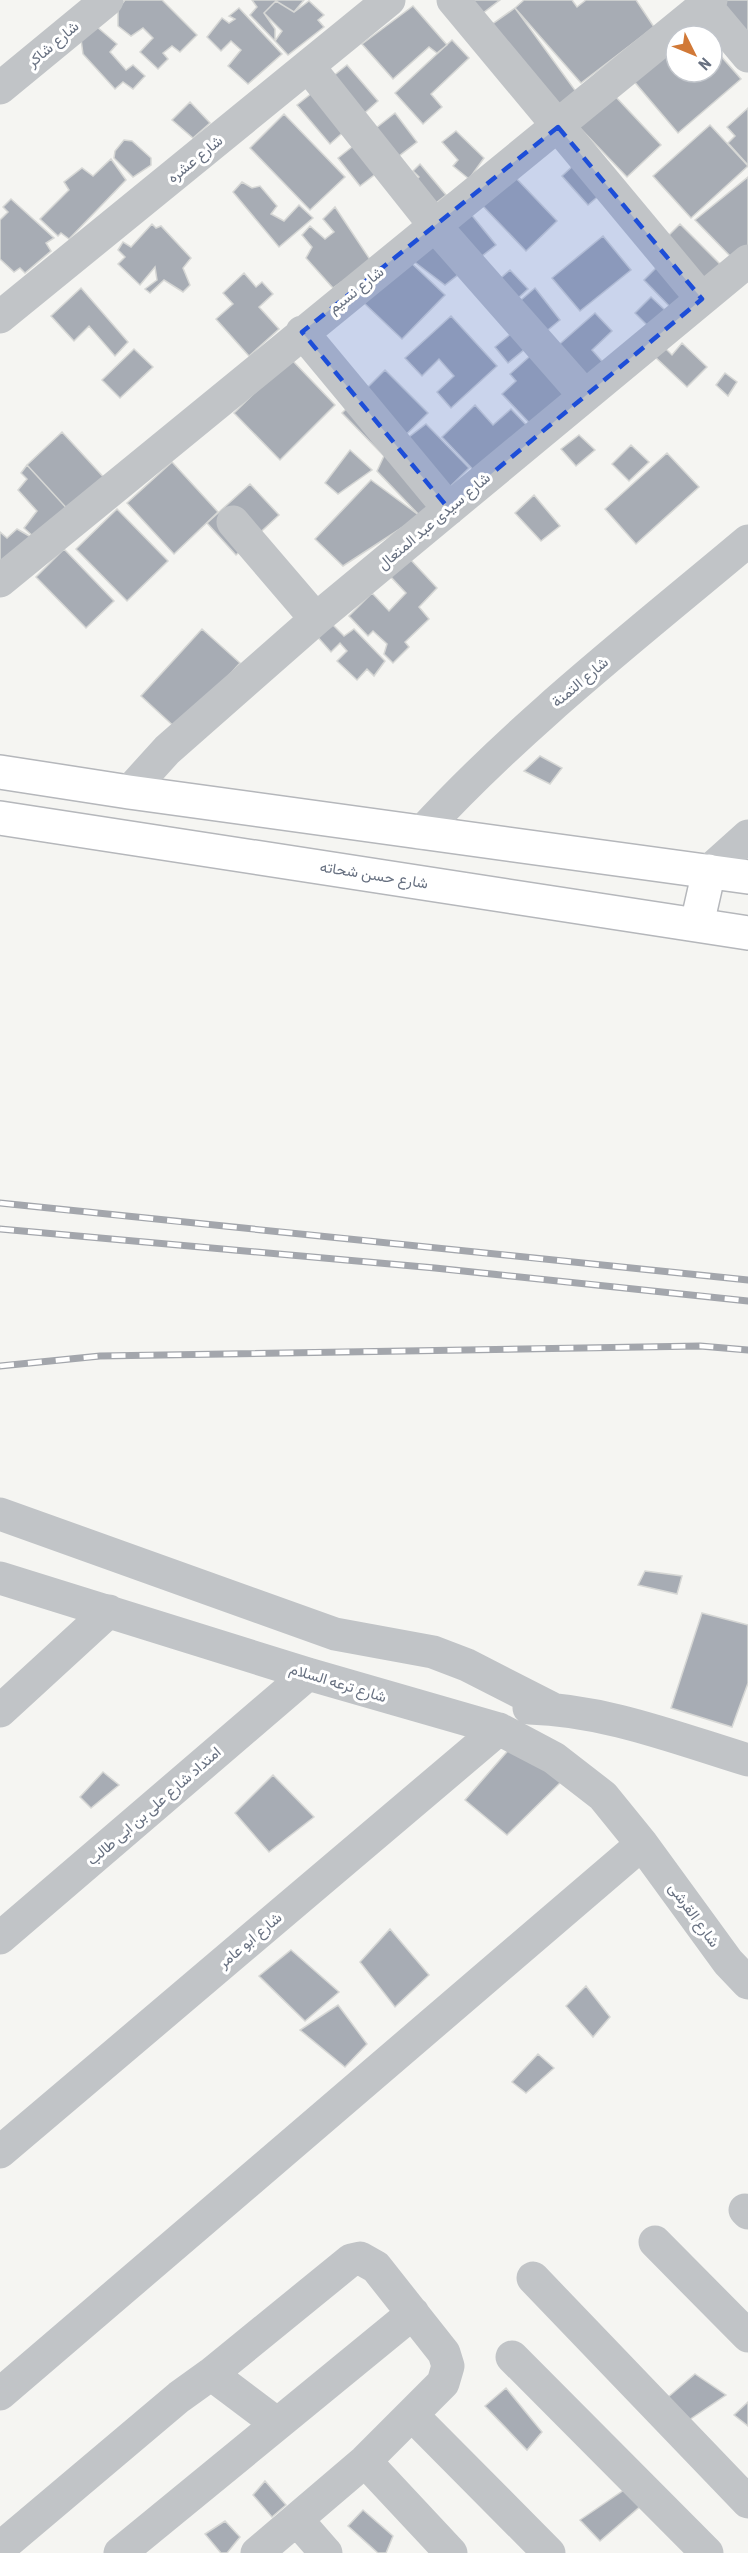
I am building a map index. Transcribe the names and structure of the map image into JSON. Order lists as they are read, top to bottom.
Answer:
{
  "streets": {
    "main road": ["شارع حسن شحاته"],
    "street": [
      "شارع شاكر",
      "شارع عشره",
      "شارع نسيم",
      "شارع سيدى عبد المتعال",
      "شارع التمنة",
      "شارع ترعه السلام",
      "امتداد شارع على بن ابى طالب",
      "شارع القرشى",
      "شارع ابو عامر"
    ]
  },
  "crossings": [
    ["شارع ترعه السلام", "امتداد شارع على بن ابى طالب"],
    ["شارع ترعه السلام", "شارع القرشى"],
    ["شارع ترعه السلام", "شارع ابو عامر"]
  ],
  "north": "bottom right"
}
